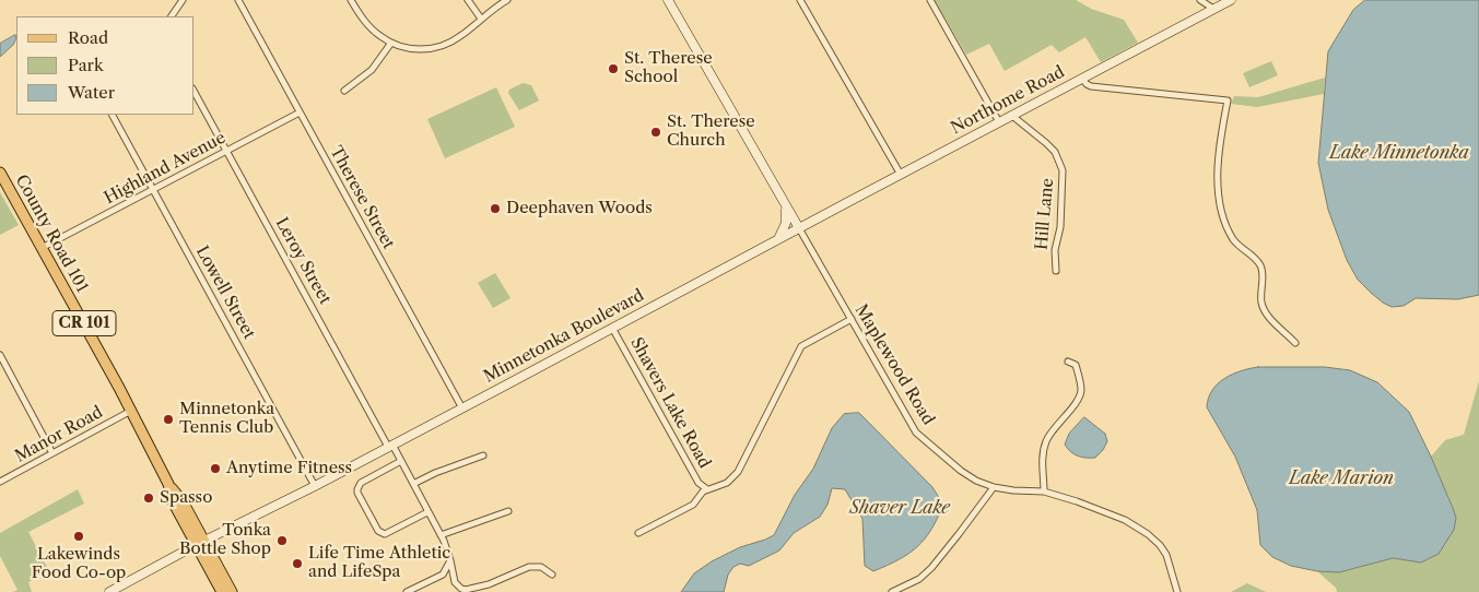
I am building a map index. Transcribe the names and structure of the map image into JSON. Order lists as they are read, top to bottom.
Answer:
{
  "streets": {
    "main road": ["County Road 101", "CR 101"],
    "street": [
      "Northome Road",
      "Highland Avenue",
      "Therese Street",
      "Hill Lane",
      "Leroy Street",
      "Lowell Street",
      "Minnetonka Boulevard",
      "Maplewood Road",
      "Shavers Lake Road",
      "Manor Road"
    ]
  },
  "crossings": [
    ["Northome Road", "Hill Lane"],
    ["Northome Road", "Minnetonka Boulevard"],
    ["Northome Road", "Maplewood Road"],
    ["Highland Avenue", "Therese Street"],
    ["Highland Avenue", "County Road 101"],
    ["Highland Avenue", "Leroy Street"],
    ["Highland Avenue", "Lowell Street"],
    ["Therese Street", "Minnetonka Boulevard"],
    ["County Road 101", "Minnetonka Boulevard"],
    ["County Road 101", "Manor Road"],
    ["Leroy Street", "Minnetonka Boulevard"],
    ["Lowell Street", "Minnetonka Boulevard"],
    ["Minnetonka Boulevard", "Maplewood Road"],
    ["Minnetonka Boulevard", "Shavers Lake Road"]
  ],
  "water": ["Lake Minnetonka", "Lake Marion", "Shaver Lake"],
  "places": [
    "St. Therese School",
    "St. Therese Church",
    "Deephaven Woods",
    "Minnetonka Tennis Club",
    "Anytime Fitness",
    "Spasso",
    "Lakewinds Food Co-op",
    "Tonka Bottle Shop",
    "Life Time Athletic and LifeSpa"
  ],
  "legend": ["Road", "Park", "Water"]
}
